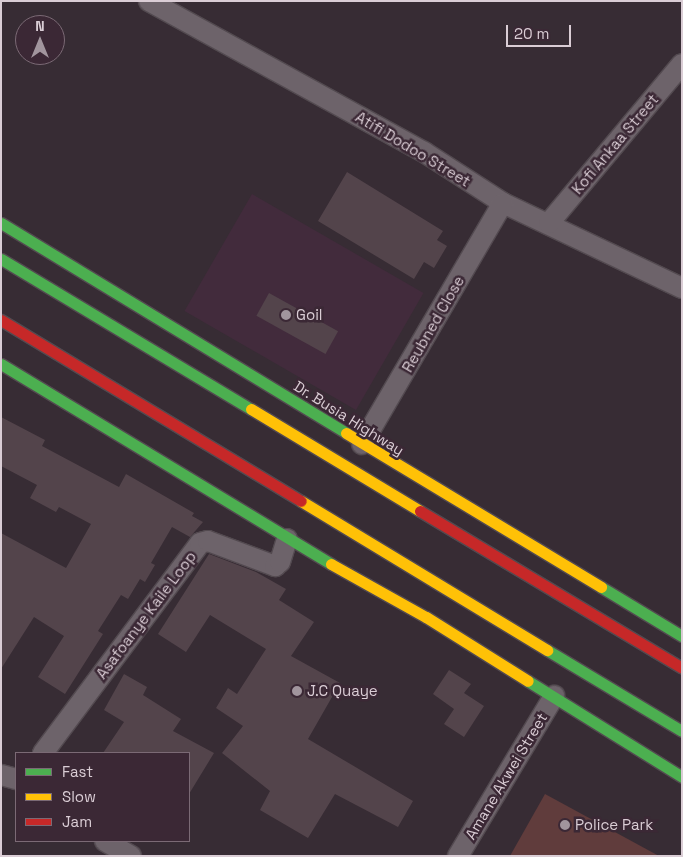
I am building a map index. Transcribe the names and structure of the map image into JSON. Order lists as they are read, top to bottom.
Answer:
{
  "streets": {
    "main road": ["Dr. Busia Highway"],
    "street": [
      "Kofi Ankaa Street",
      "Atifi Dodoo Street",
      "Reubned Close",
      "Asafoanye Kaile Loop",
      "Amane Akwei Street"
    ]
  },
  "crossings": [
    ["Kofi Ankaa Street", "Atifi Dodoo Street"],
    ["Atifi Dodoo Street", "Reubned Close"],
    ["Reubned Close", "Dr. Busia Highway"]
  ],
  "places": ["Goil", "J.C Quaye", "Police Park"],
  "legend": ["Fast", "Slow", "Jam"],
  "scale_bar": "20 m",
  "north": "top"
}
